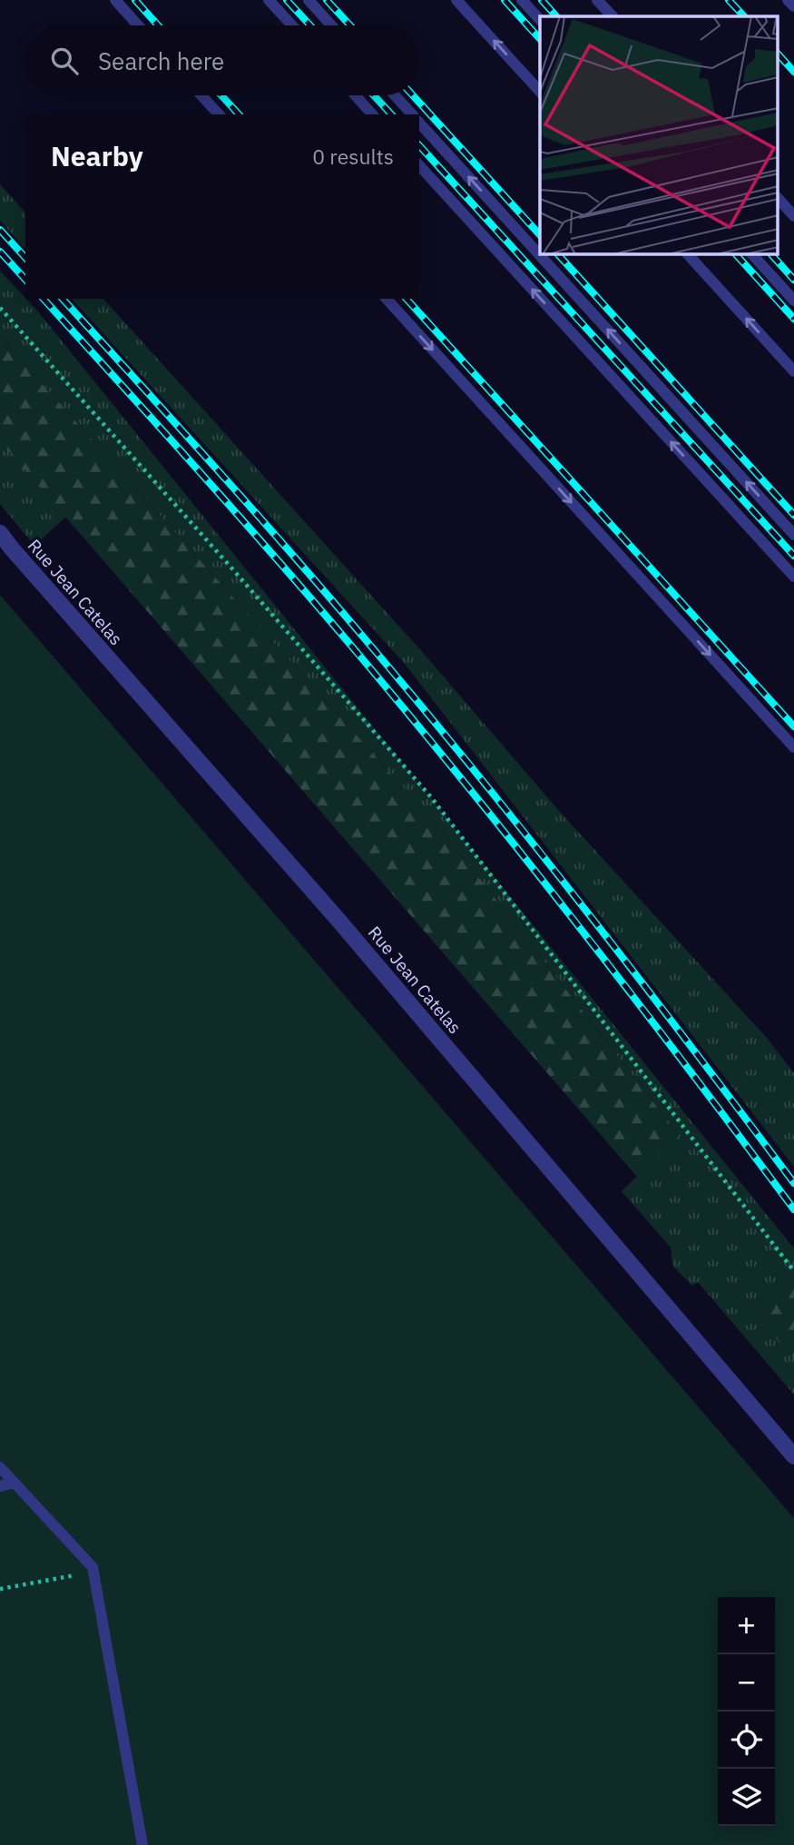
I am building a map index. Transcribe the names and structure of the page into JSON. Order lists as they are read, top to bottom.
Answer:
{
  "streets": {
    "street": ["Rue Jean Catelas"]
  },
  "page": {
    "search": "Search here",
    "heading": ["Nearby", "0 results"],
    "map_buttons": ["+", "−"]
  }
}
